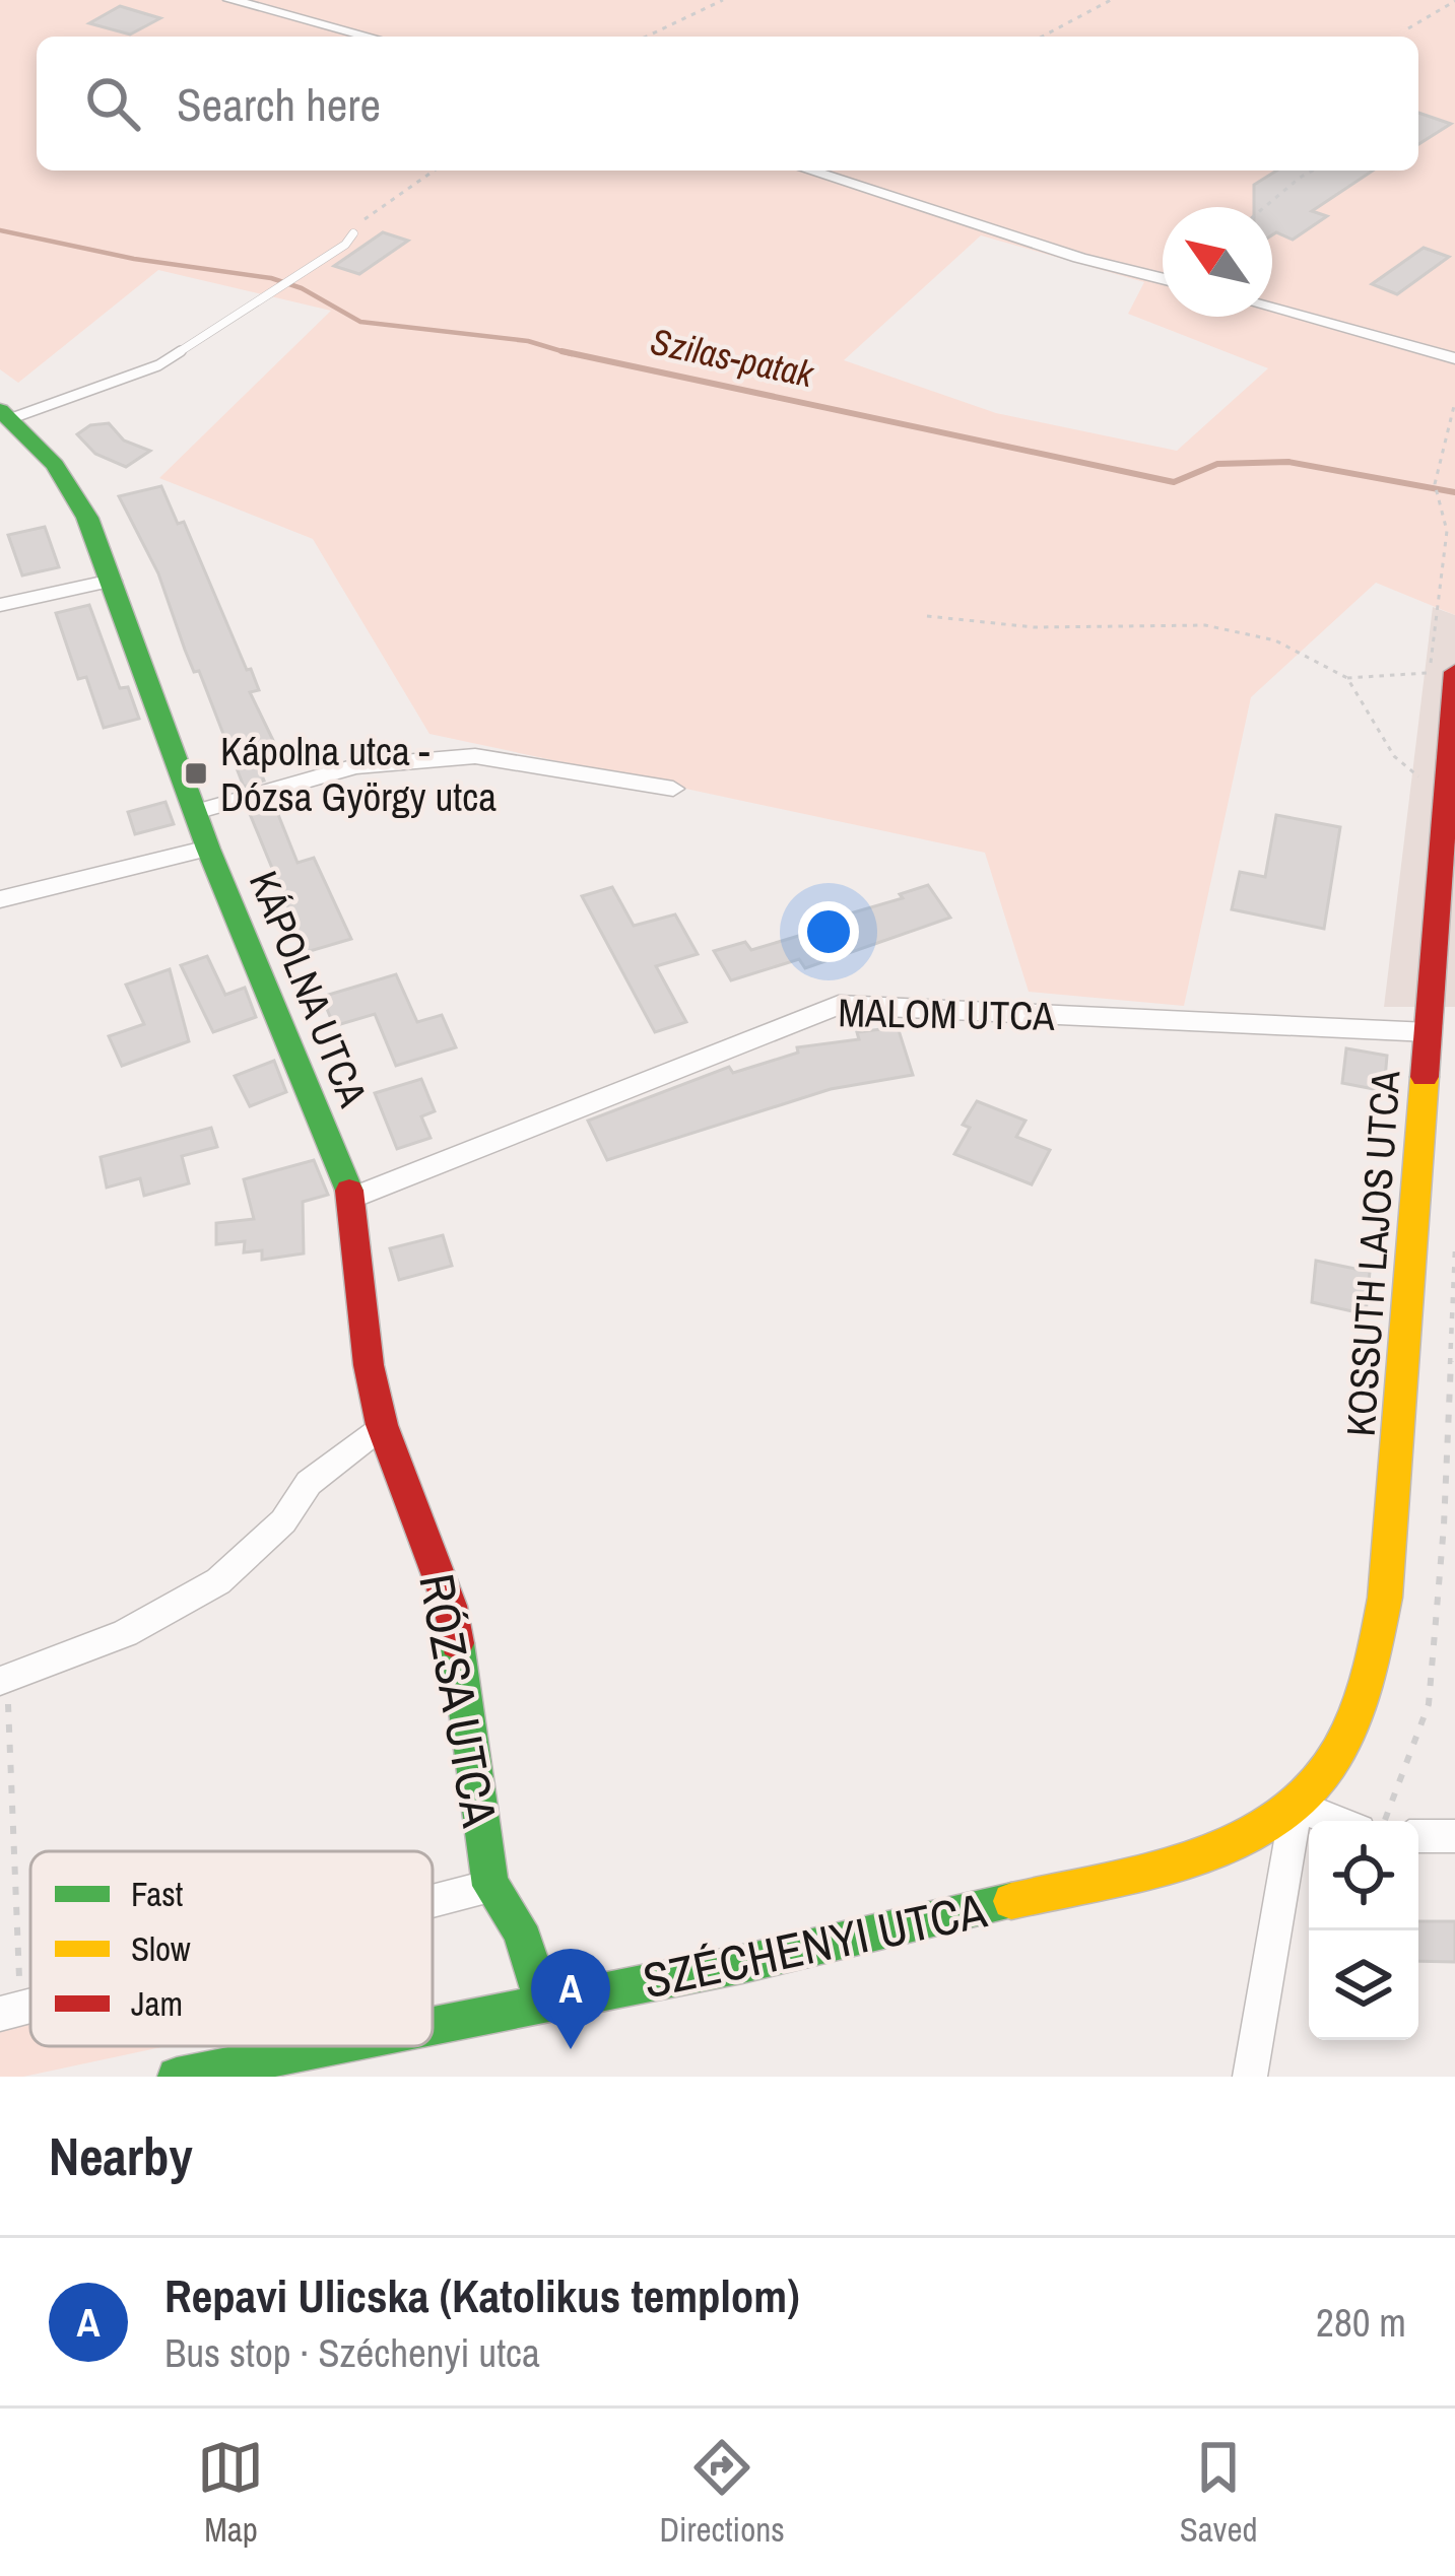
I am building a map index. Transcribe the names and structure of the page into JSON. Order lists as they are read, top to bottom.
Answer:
{
  "streets": {
    "main road": [
      "KÁPOLNA UTCA",
      "KOSSUTH LAJOS UTCA",
      "RÓZSA UTCA",
      "SZÉCHENYI UTCA"
    ],
    "street": ["MALOM UTCA"]
  },
  "crossings": [
    ["KÁPOLNA UTCA", "MALOM UTCA"],
    ["KÁPOLNA UTCA", "RÓZSA UTCA"],
    ["MALOM UTCA", "KOSSUTH LAJOS UTCA"],
    ["KOSSUTH LAJOS UTCA", "SZÉCHENYI UTCA"],
    ["RÓZSA UTCA", "SZÉCHENYI UTCA"]
  ],
  "water": ["Szilas-patak"],
  "places": {
    "transit": ["Kápolna utca - Dózsa György utca"]
  },
  "legend": ["Fast", "Slow", "Jam"],
  "north": "top left",
  "page": {
    "search": "Search here",
    "pins": "A",
    "heading": "Nearby",
    "list": [
      {
        "mark": "A",
        "name": "Repavi Ulicska (Katolikus templom)",
        "note": "Bus stop · Széchenyi utca",
        "value": "280 m"
      }
    ],
    "nav": ["Map", "Directions", "Saved"]
  }
}
